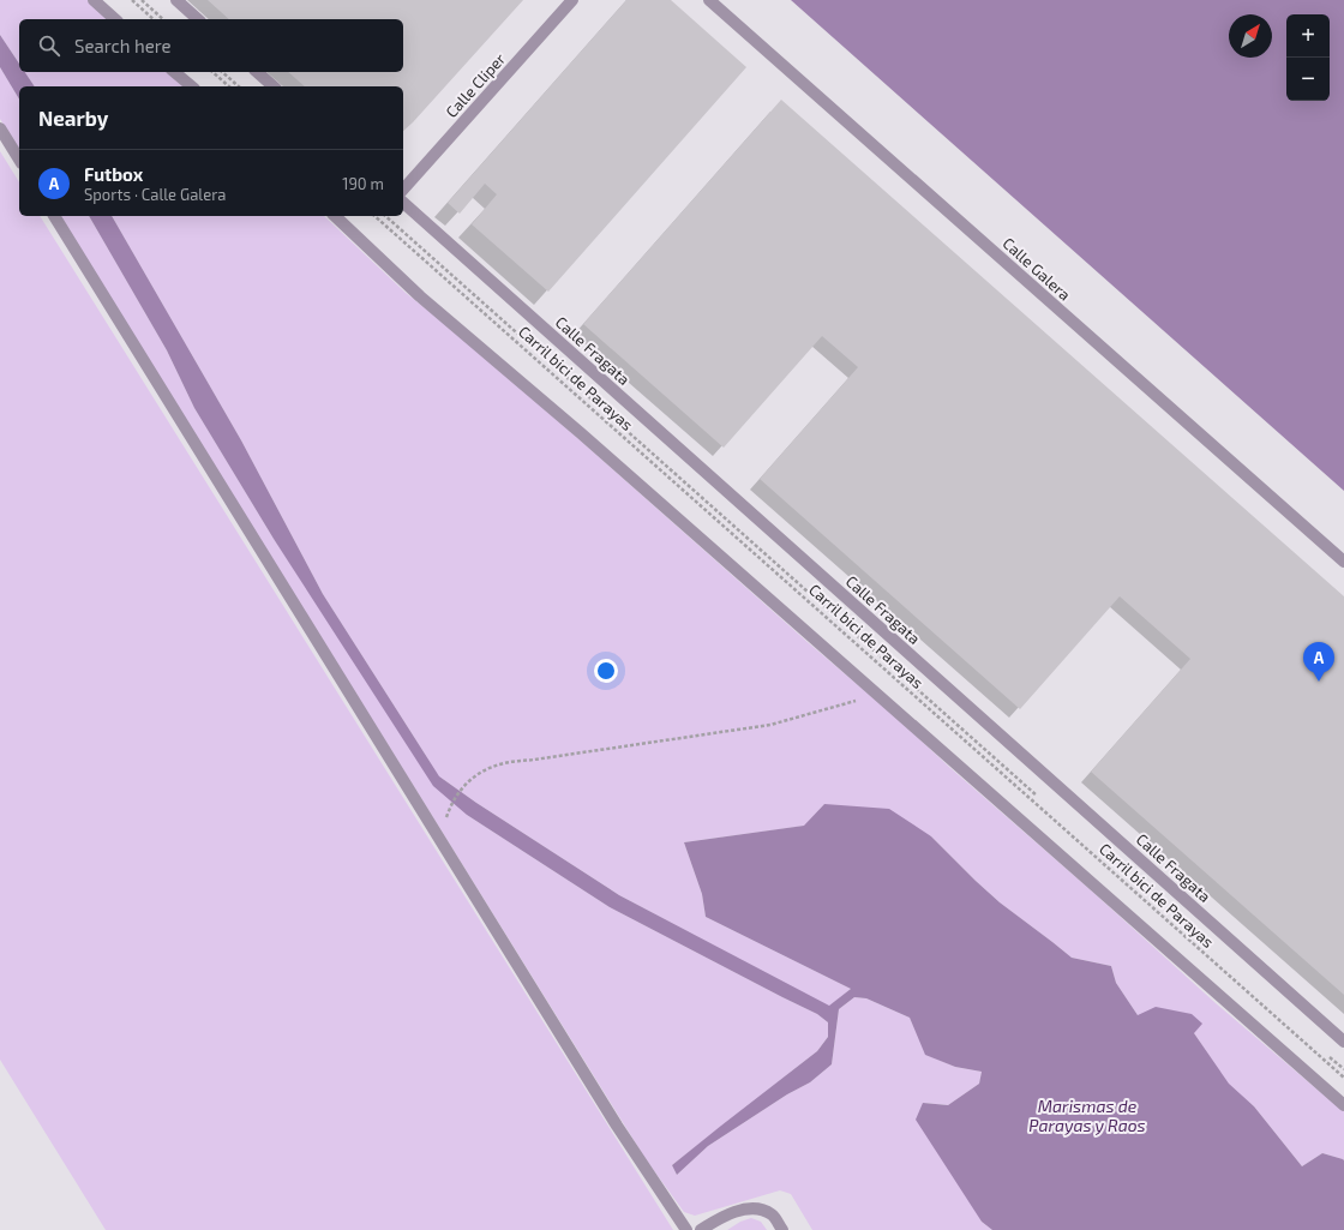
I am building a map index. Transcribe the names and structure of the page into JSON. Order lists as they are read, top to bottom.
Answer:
{
  "streets": {
    "street": ["Calle Cliper", "Calle Galera", "Calle Fragata"],
    "path": ["Carril bici de Parayas"]
  },
  "water": ["Marismas de Parayas y Raos"],
  "north": "top right",
  "page": {
    "map_buttons": ["+", "−"],
    "search": "Search here",
    "heading": "Nearby",
    "list": [
      {
        "mark": "A",
        "name": "Futbox",
        "note": "Sports · Calle Galera",
        "value": "190 m"
      }
    ],
    "pins": "A"
  }
}
